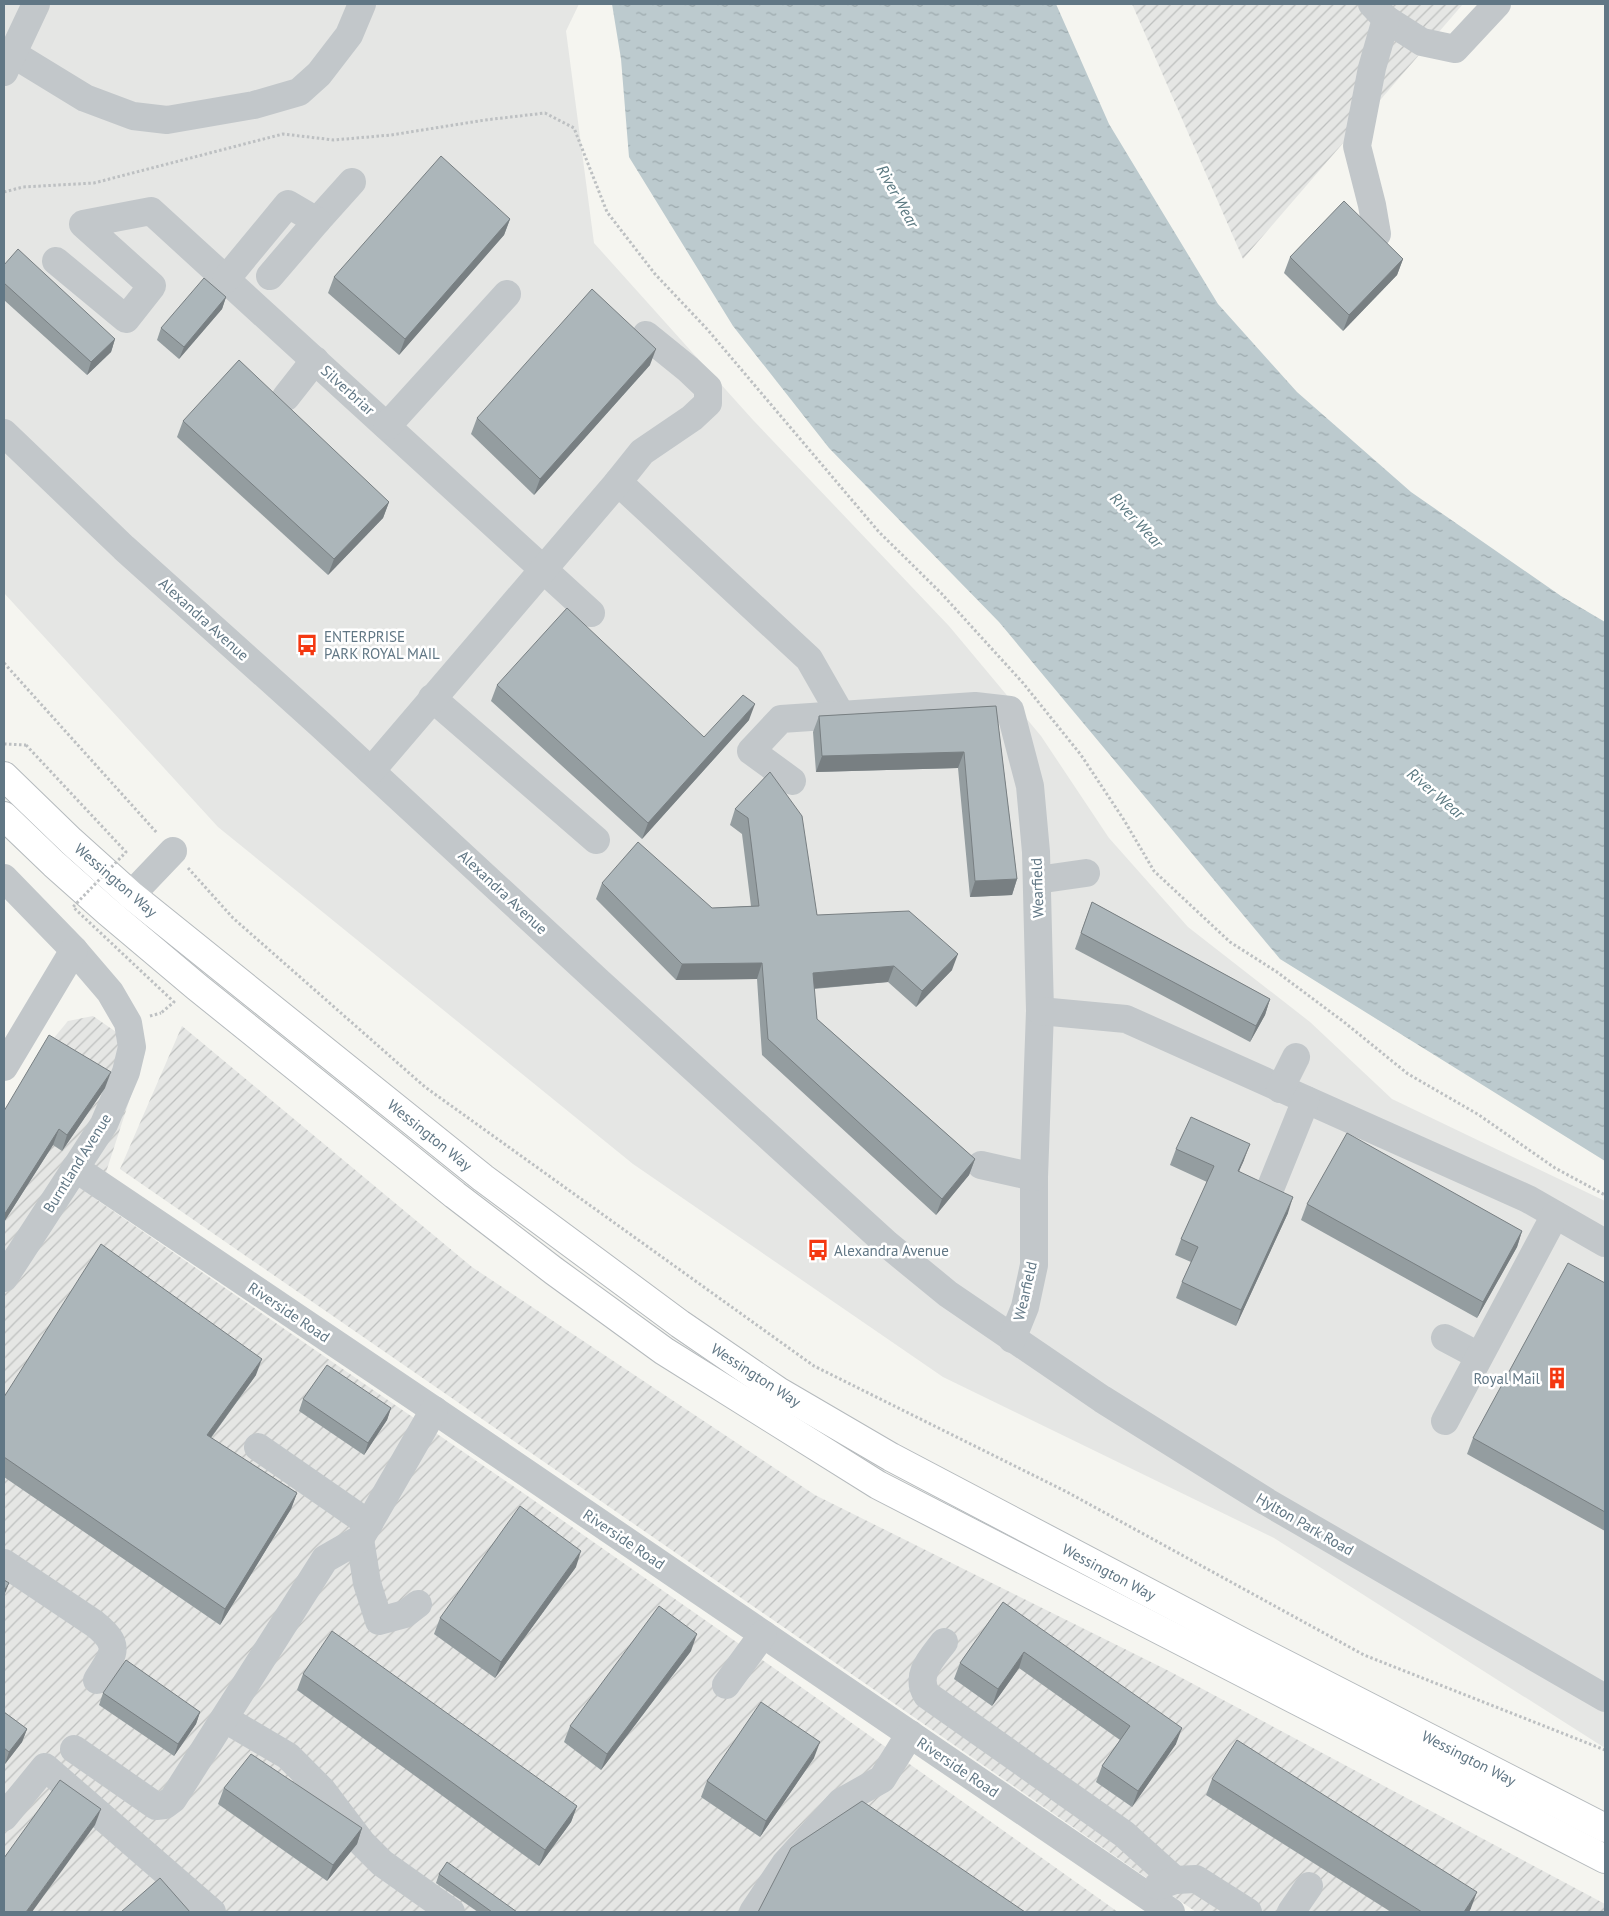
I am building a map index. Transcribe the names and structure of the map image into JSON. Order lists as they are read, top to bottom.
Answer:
{
  "streets": {
    "main road": ["Wessington Way"],
    "street": [
      "Silverbriar",
      "Alexandra Avenue",
      "Wearfield",
      "Burntland Avenue",
      "Riverside Road",
      "Hylton Park Road"
    ]
  },
  "crossings": [
    ["Alexandra Avenue", "Wearfield"],
    ["Alexandra Avenue", "Hylton Park Road"],
    ["Wearfield", "Hylton Park Road"],
    ["Burntland Avenue", "Riverside Road"]
  ],
  "water": ["River Wear"],
  "places": {
    "bus stop": ["ENTERPRISE PARK ROYAL MAIL", "Alexandra Avenue"],
    "building": ["Royal Mail"]
  }
}
